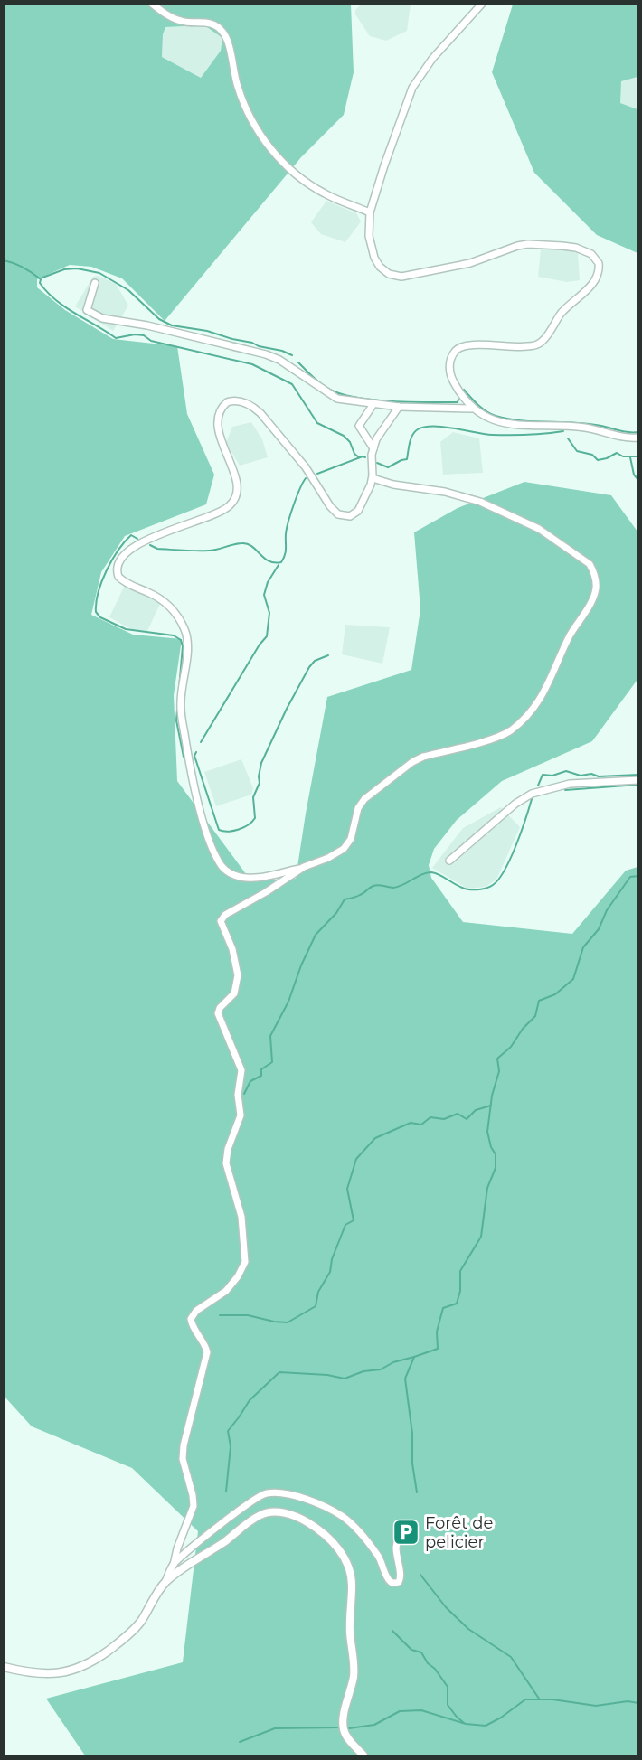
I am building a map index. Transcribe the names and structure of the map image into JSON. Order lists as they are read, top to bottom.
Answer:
{
  "places": {
    "parking": ["Forêt de pelicier"]
  }
}
